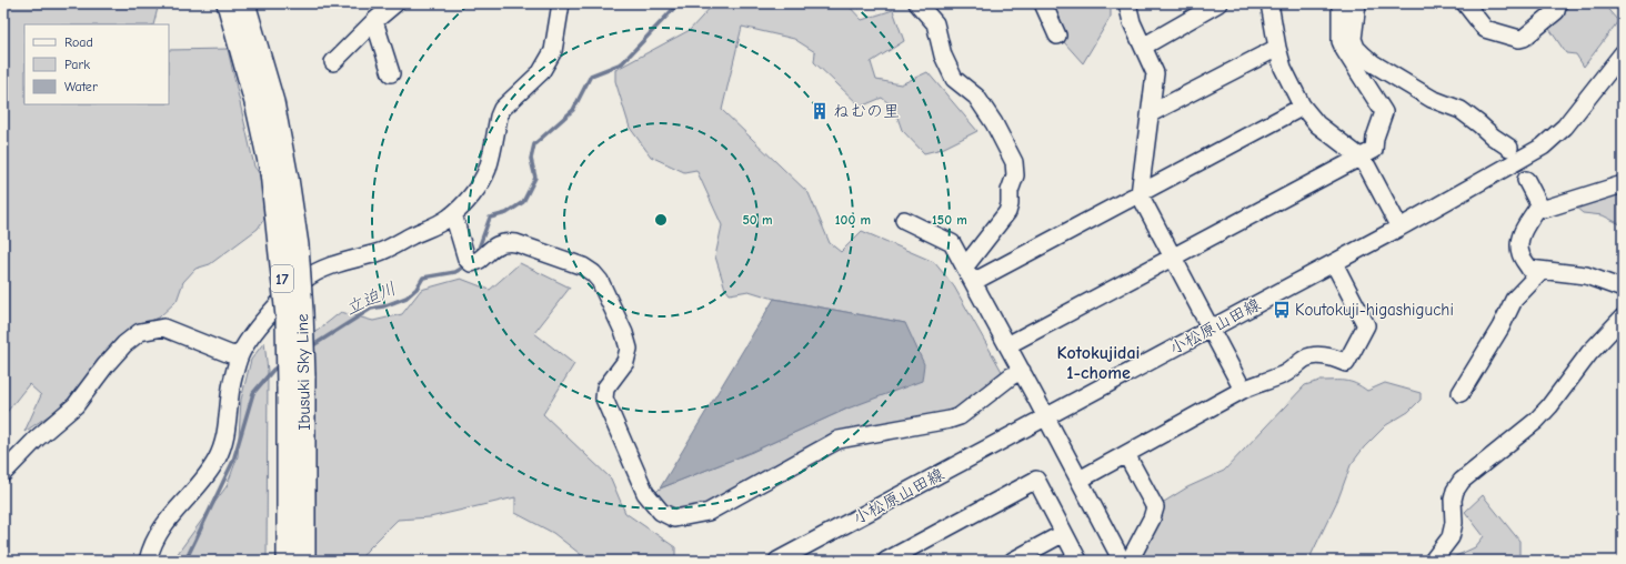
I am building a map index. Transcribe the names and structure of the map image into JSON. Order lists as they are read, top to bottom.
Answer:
{
  "streets": {
    "main road": ["17", "Ibusuki Sky Line"],
    "street": ["小松原山田線"]
  },
  "districts": ["Kotokujidai 1-chome"],
  "water": ["立迫川"],
  "places": {
    "building": ["ねむの里"],
    "bus stop": ["Koutokuji-higashiguchi"]
  },
  "legend": ["Road", "Park", "Water"],
  "rings": ["50 m", "100 m", "150 m"]
}
